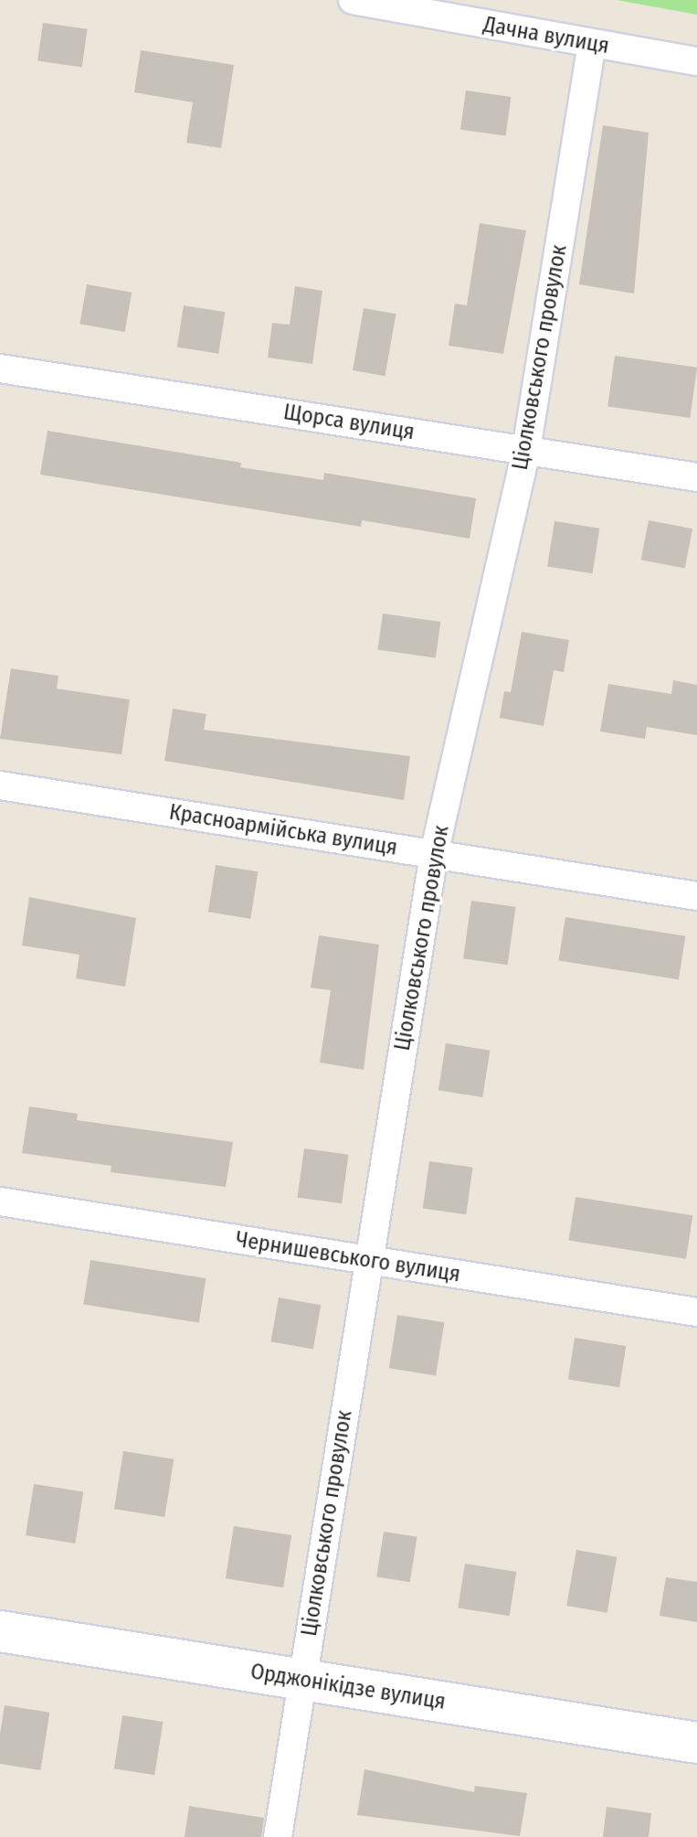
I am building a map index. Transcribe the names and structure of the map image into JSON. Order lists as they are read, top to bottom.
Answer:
{
  "streets": {
    "main road": ["Орджонікідзе вулиця"],
    "street": [
      "Дачна вулиця",
      "Ціолковського провулок",
      "Щорса вулиця",
      "Красноармійська вулиця",
      "Чернишевського вулиця"
    ]
  },
  "crossings": [
    ["Дачна вулиця", "Ціолковського провулок"],
    ["Ціолковського провулок", "Щорса вулиця"],
    ["Ціолковського провулок", "Красноармійська вулиця"],
    ["Ціолковського провулок", "Чернишевського вулиця"],
    ["Ціолковського провулок", "Орджонікідзе вулиця"]
  ]
}
